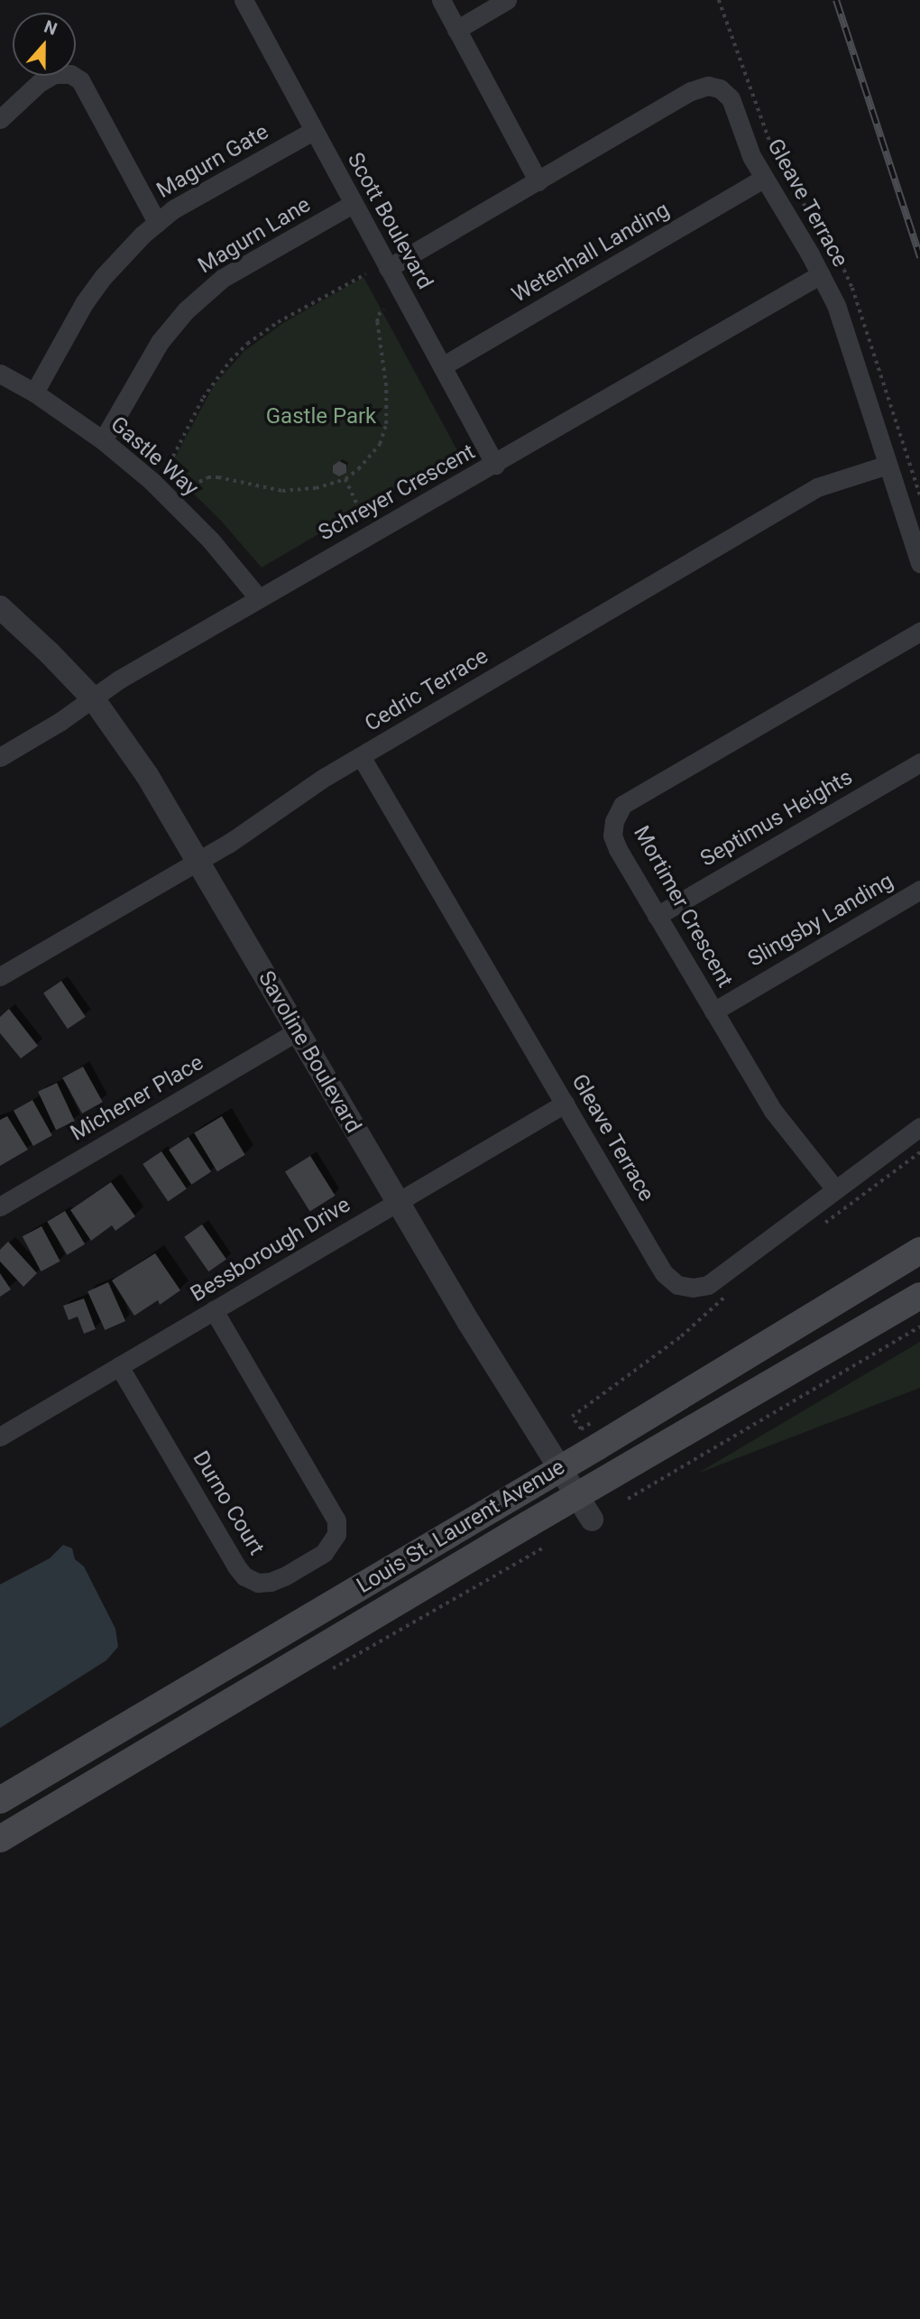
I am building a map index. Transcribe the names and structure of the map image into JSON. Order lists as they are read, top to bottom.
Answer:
{
  "streets": {
    "main road": ["Louis St. Laurent Avenue"],
    "street": [
      "Magurn Gate",
      "Gleave Terrace",
      "Scott Boulevard",
      "Magurn Lane",
      "Wetenhall Landing",
      "Gastle Way",
      "Schreyer Crescent",
      "Cedric Terrace",
      "Septimus Heights",
      "Mortimer Crescent",
      "Slingsby Landing",
      "Savoline Boulevard",
      "Michener Place",
      "Bessborough Drive",
      "Durno Court"
    ]
  },
  "crossings": [
    ["Magurn Gate", "Scott Boulevard"],
    ["Magurn Gate", "Gastle Way"],
    ["Gleave Terrace", "Scott Boulevard"],
    ["Gleave Terrace", "Wetenhall Landing"],
    ["Gleave Terrace", "Schreyer Crescent"],
    ["Gleave Terrace", "Cedric Terrace"],
    ["Gleave Terrace", "Mortimer Crescent"],
    ["Gleave Terrace", "Bessborough Drive"],
    ["Scott Boulevard", "Magurn Lane"],
    ["Scott Boulevard", "Wetenhall Landing"],
    ["Scott Boulevard", "Schreyer Crescent"],
    ["Magurn Lane", "Gastle Way"],
    ["Gastle Way", "Schreyer Crescent"],
    ["Schreyer Crescent", "Savoline Boulevard"],
    ["Cedric Terrace", "Savoline Boulevard"],
    ["Septimus Heights", "Mortimer Crescent"],
    ["Mortimer Crescent", "Slingsby Landing"],
    ["Savoline Boulevard", "Michener Place"],
    ["Savoline Boulevard", "Bessborough Drive"],
    ["Savoline Boulevard", "Louis St. Laurent Avenue"],
    ["Bessborough Drive", "Durno Court"]
  ],
  "parks": ["Gastle Park"],
  "north": "top"
}
